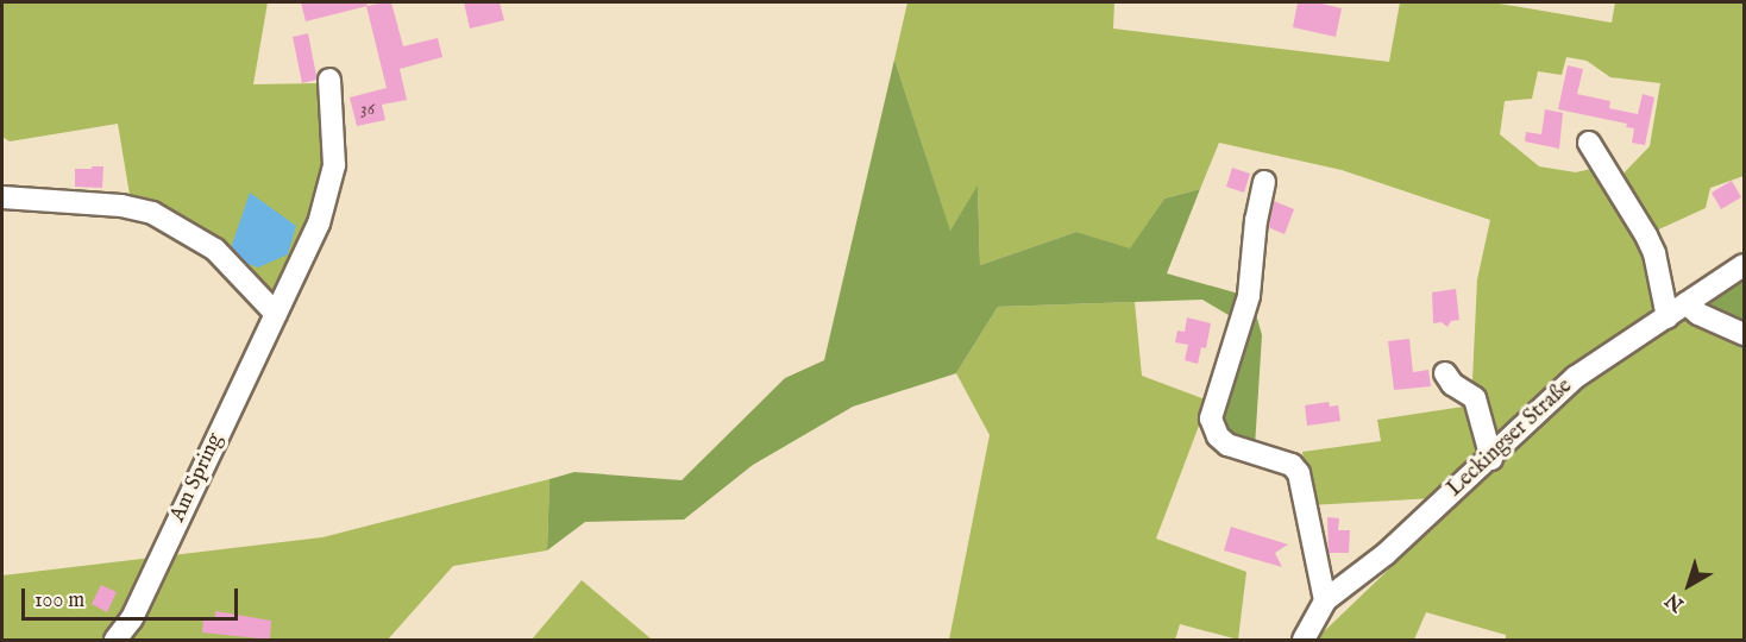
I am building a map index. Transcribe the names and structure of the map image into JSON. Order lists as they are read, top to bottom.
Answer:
{
  "streets": {
    "street": ["Leckingser Straße", "Am Spring"]
  },
  "house_numbers": ["36"],
  "scale_bar": "100 m",
  "north": "bottom left"
}
